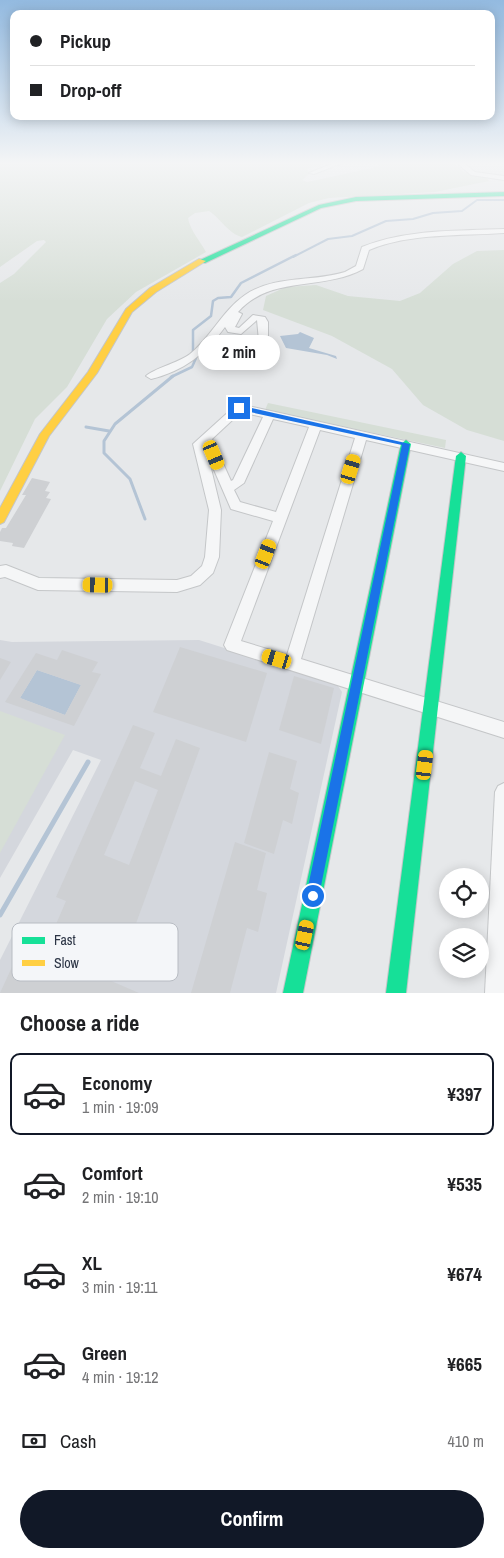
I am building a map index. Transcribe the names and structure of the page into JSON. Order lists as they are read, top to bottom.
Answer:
{
  "legend": ["Fast", "Slow"],
  "page": {
    "banner": ["Pickup", "Drop-off"],
    "bubble": "2 min",
    "heading": "Choose a ride",
    "list": [
      {
        "name": "Economy",
        "note": "1 min · 19:09",
        "value": "¥397"
      },
      {
        "name": "Comfort",
        "note": "2 min · 19:10",
        "value": "¥535"
      },
      {
        "name": "XL",
        "note": "3 min · 19:11",
        "value": "¥674"
      },
      {
        "name": "Green",
        "note": "4 min · 19:12",
        "value": "¥665"
      }
    ],
    "pay": ["Cash", "410 m"],
    "buttons": "Confirm"
  }
}
